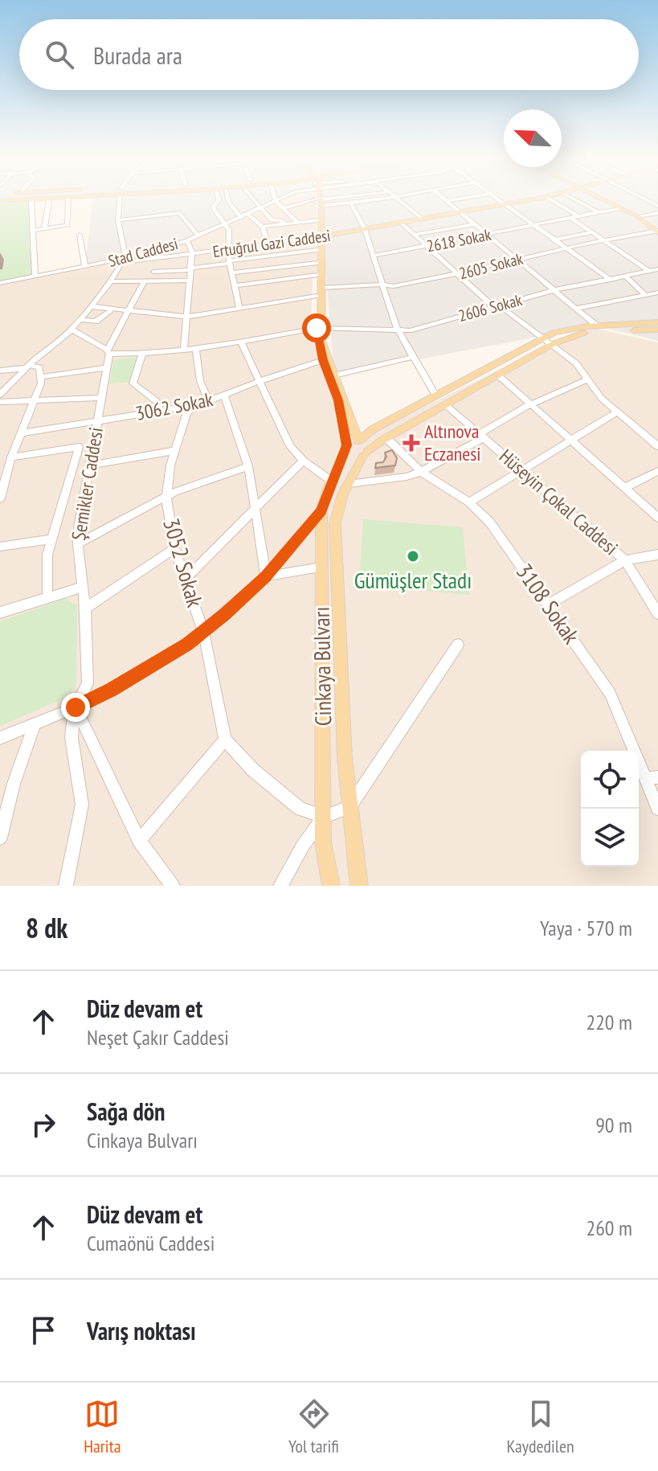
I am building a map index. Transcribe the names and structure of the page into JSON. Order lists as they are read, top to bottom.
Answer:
{
  "streets": {
    "main road": ["Ertuğrul Gazi Caddesi", "Cinkaya Bulvarı"],
    "street": [
      "2618 Sokak",
      "Stad Caddesi",
      "2605 Sokak",
      "2606 Sokak",
      "3062 Sokak",
      "Şemikler Caddesi",
      "Hüseyin Çokal Caddesi",
      "3052 Sokak",
      "3108 Sokak"
    ]
  },
  "crossings": [
    ["Ertuğrul Gazi Caddesi", "Stad Caddesi"],
    ["Ertuğrul Gazi Caddesi", "Şemikler Caddesi"],
    ["Stad Caddesi", "Şemikler Caddesi"],
    ["2606 Sokak", "Şemikler Caddesi"],
    ["2606 Sokak", "3052 Sokak"],
    ["3062 Sokak", "Şemikler Caddesi"],
    ["3062 Sokak", "3052 Sokak"],
    ["Hüseyin Çokal Caddesi", "Cinkaya Bulvarı"],
    ["3108 Sokak", "Cinkaya Bulvarı"]
  ],
  "places": {
    "health": ["Altınova Eczanesi"],
    "other": ["Gümüşler Stadı"]
  },
  "north": "top left",
  "page": {
    "search": "Burada ara",
    "heading": ["8 dk", "Yaya · 570 m"],
    "list": [
      ["Düz devam et", "Neşet Çakır Caddesi", "220 m"],
      ["Sağa dön", "Cinkaya Bulvarı", "90 m"],
      ["Düz devam et", "Cumaönü Caddesi", "260 m"],
      "Varış noktası"
    ],
    "nav": ["Harita", "Yol tarifi", "Kaydedilen"]
  }
}
